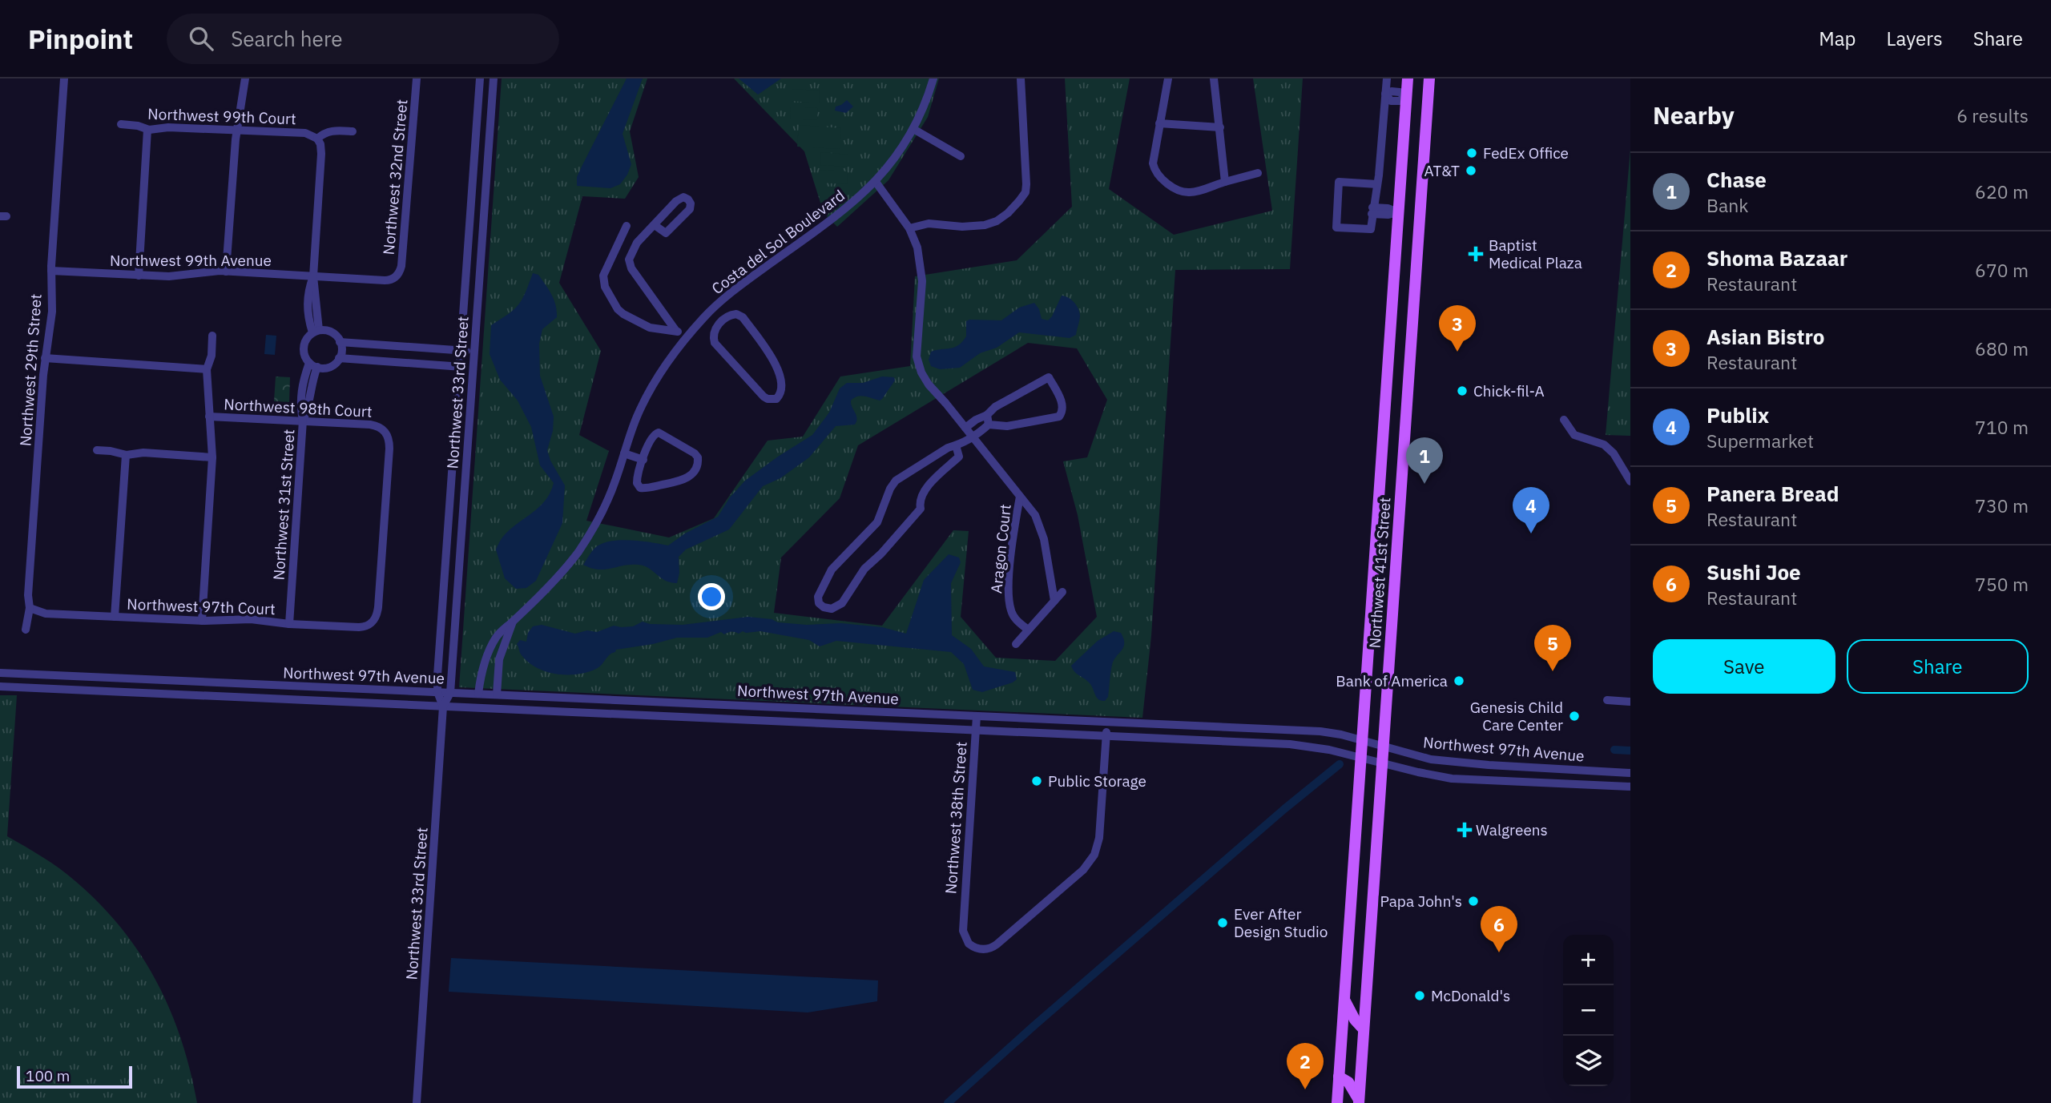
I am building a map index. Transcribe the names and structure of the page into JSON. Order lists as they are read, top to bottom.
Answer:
{
  "streets": {
    "main road": ["Northwest 41st Street"],
    "street": [
      "Northwest 99th Court",
      "Northwest 32nd Street",
      "Costa del Sol Boulevard",
      "Northwest 99th Avenue",
      "Northwest 29th Street",
      "Northwest 33rd Street",
      "Northwest 98th Court",
      "Northwest 31st Street",
      "Aragon Court",
      "Northwest 97th Court",
      "Northwest 97th Avenue",
      "Northwest 38th Street"
    ]
  },
  "crossings": [
    ["Northwest 32nd Street", "Northwest 99th Avenue"],
    ["Costa del Sol Boulevard", "Northwest 97th Avenue"],
    ["Northwest 99th Avenue", "Northwest 29th Street"],
    ["Northwest 29th Street", "Northwest 97th Court"],
    ["Northwest 33rd Street", "Northwest 97th Avenue"],
    ["Northwest 98th Court", "Northwest 31st Street"],
    ["Northwest 98th Court", "Northwest 97th Court"],
    ["Northwest 31st Street", "Northwest 97th Court"],
    ["Northwest 41st Street", "Northwest 97th Avenue"],
    ["Northwest 97th Avenue", "Northwest 38th Street"]
  ],
  "places": {
    "other": [
      "FedEx Office",
      "AT&T",
      "Chick-fil-A",
      "Bank of America",
      "Genesis Child Care Center",
      "Public Storage",
      "Papa John's",
      "Ever After Design Studio",
      "McDonald's"
    ],
    "health": ["Baptist Medical Plaza", "Walgreens"]
  },
  "scale_bar": "100 m",
  "page": {
    "header": "Pinpoint",
    "search": "Search here",
    "nav": ["Map", "Layers", "Share"],
    "heading": ["Nearby", "6 results"],
    "list": [
      {
        "mark": "1",
        "name": "Chase",
        "note": "Bank",
        "value": "620 m"
      },
      {
        "mark": "2",
        "name": "Shoma Bazaar",
        "note": "Restaurant",
        "value": "670 m"
      },
      {
        "mark": "3",
        "name": "Asian Bistro",
        "note": "Restaurant",
        "value": "680 m"
      },
      {
        "mark": "4",
        "name": "Publix",
        "note": "Supermarket",
        "value": "710 m"
      },
      {
        "mark": "5",
        "name": "Panera Bread",
        "note": "Restaurant",
        "value": "730 m"
      },
      {
        "mark": "6",
        "name": "Sushi Joe",
        "note": "Restaurant",
        "value": "750 m"
      }
    ],
    "pins": [
      "3",
      "1",
      "4",
      "5",
      "6",
      "2"
    ],
    "buttons": ["Save", "Share"],
    "map_buttons": ["+", "−"],
    "scale": "100 m"
  }
}
